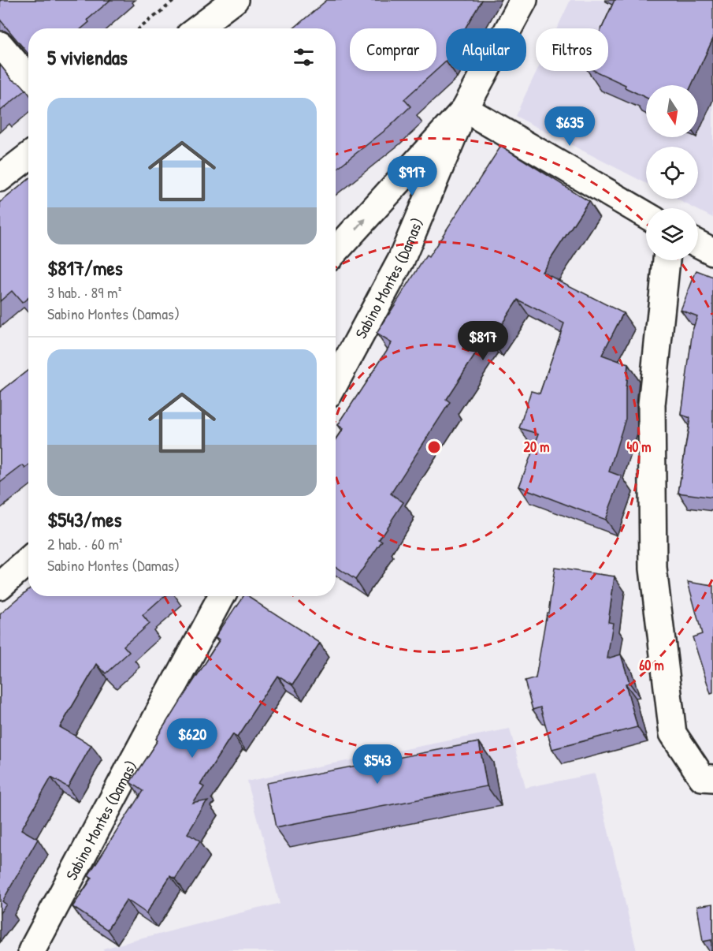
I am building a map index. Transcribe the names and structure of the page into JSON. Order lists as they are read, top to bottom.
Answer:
{
  "streets": {
    "street": ["Sabino Montes (Damas)"]
  },
  "north": "bottom",
  "page": {
    "chip": ["Comprar", "Alquilar", "Filtros"],
    "heading": "5 viviendas",
    "list": [
      {
        "name": "$817/mes",
        "note": "3 hab. · 89 m² · Sabino Montes (Damas)"
      },
      {
        "name": "$543/mes",
        "note": "2 hab. · 60 m² · Sabino Montes (Damas)"
      }
    ],
    "price": [
      "$635",
      "$917",
      "$817",
      "$620",
      "$543"
    ]
  },
  "rings": ["20 m", "40 m", "60 m"]
}
